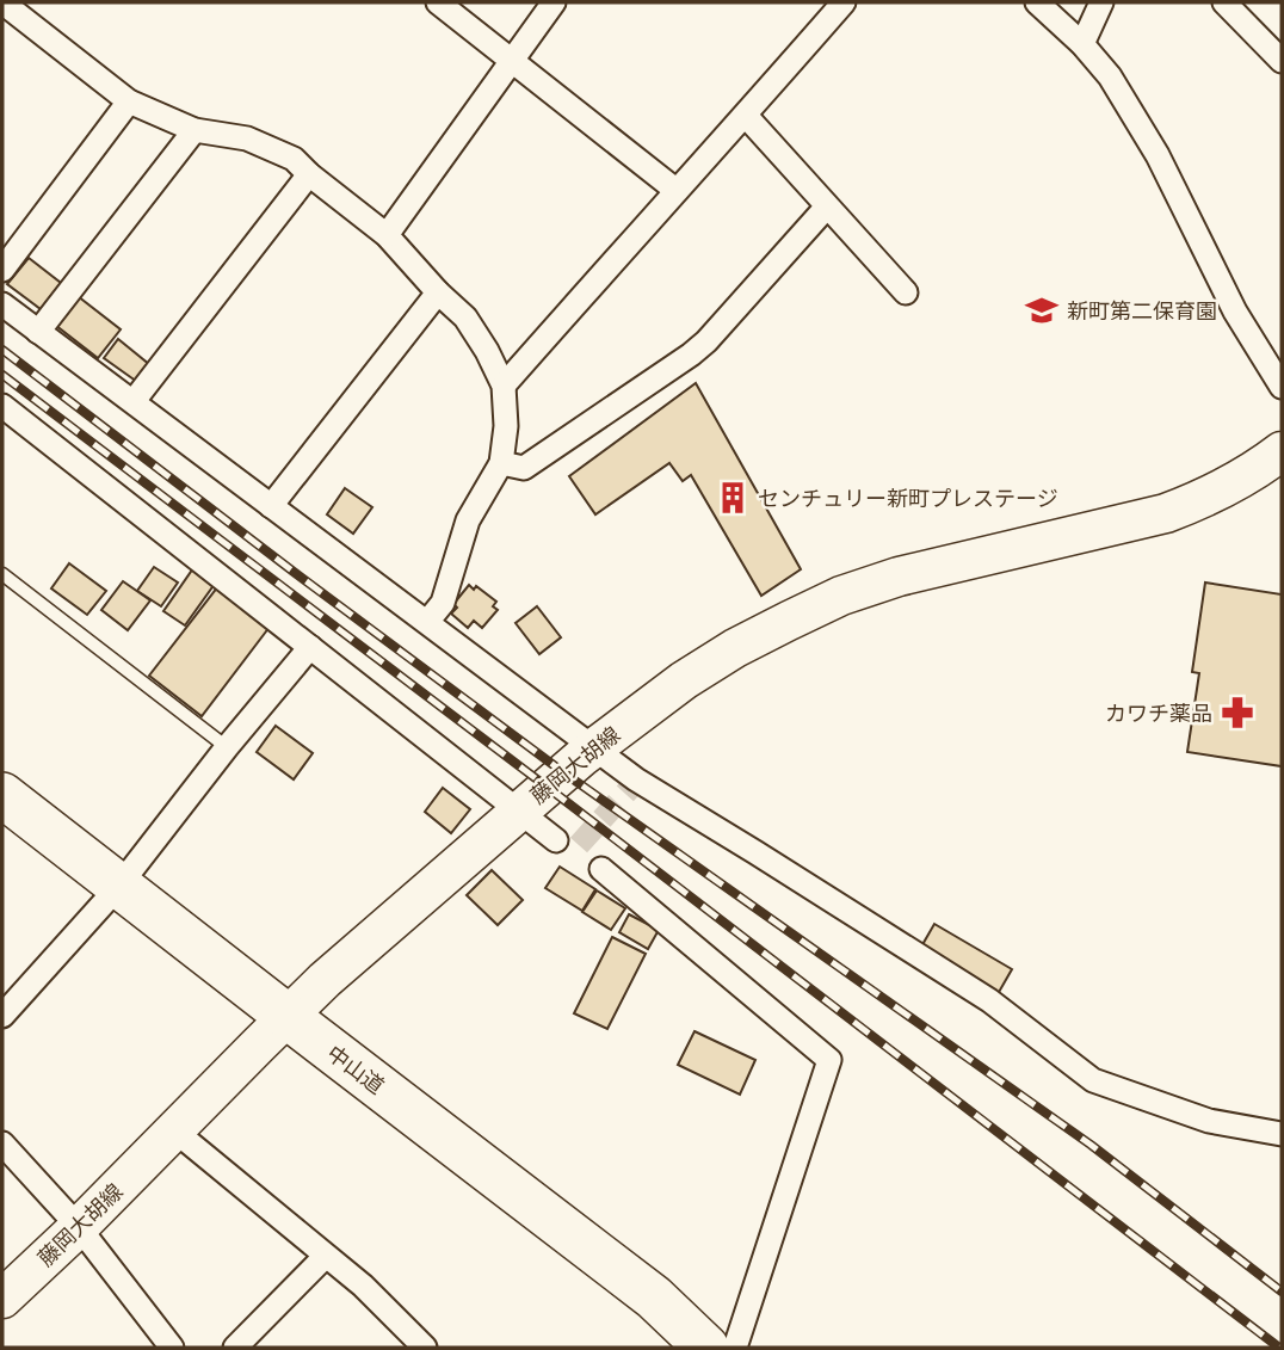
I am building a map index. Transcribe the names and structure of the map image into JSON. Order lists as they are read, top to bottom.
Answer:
{
  "streets": {
    "highway": ["中山道"],
    "main road": ["藤岡大胡線"]
  },
  "crossings": [
    ["藤岡大胡線", "中山道"]
  ],
  "places": {
    "school or university": ["新町第二保育園"],
    "building": ["センチュリー新町プレステージ"],
    "pharmacy": ["カワチ薬品"]
  }
}
